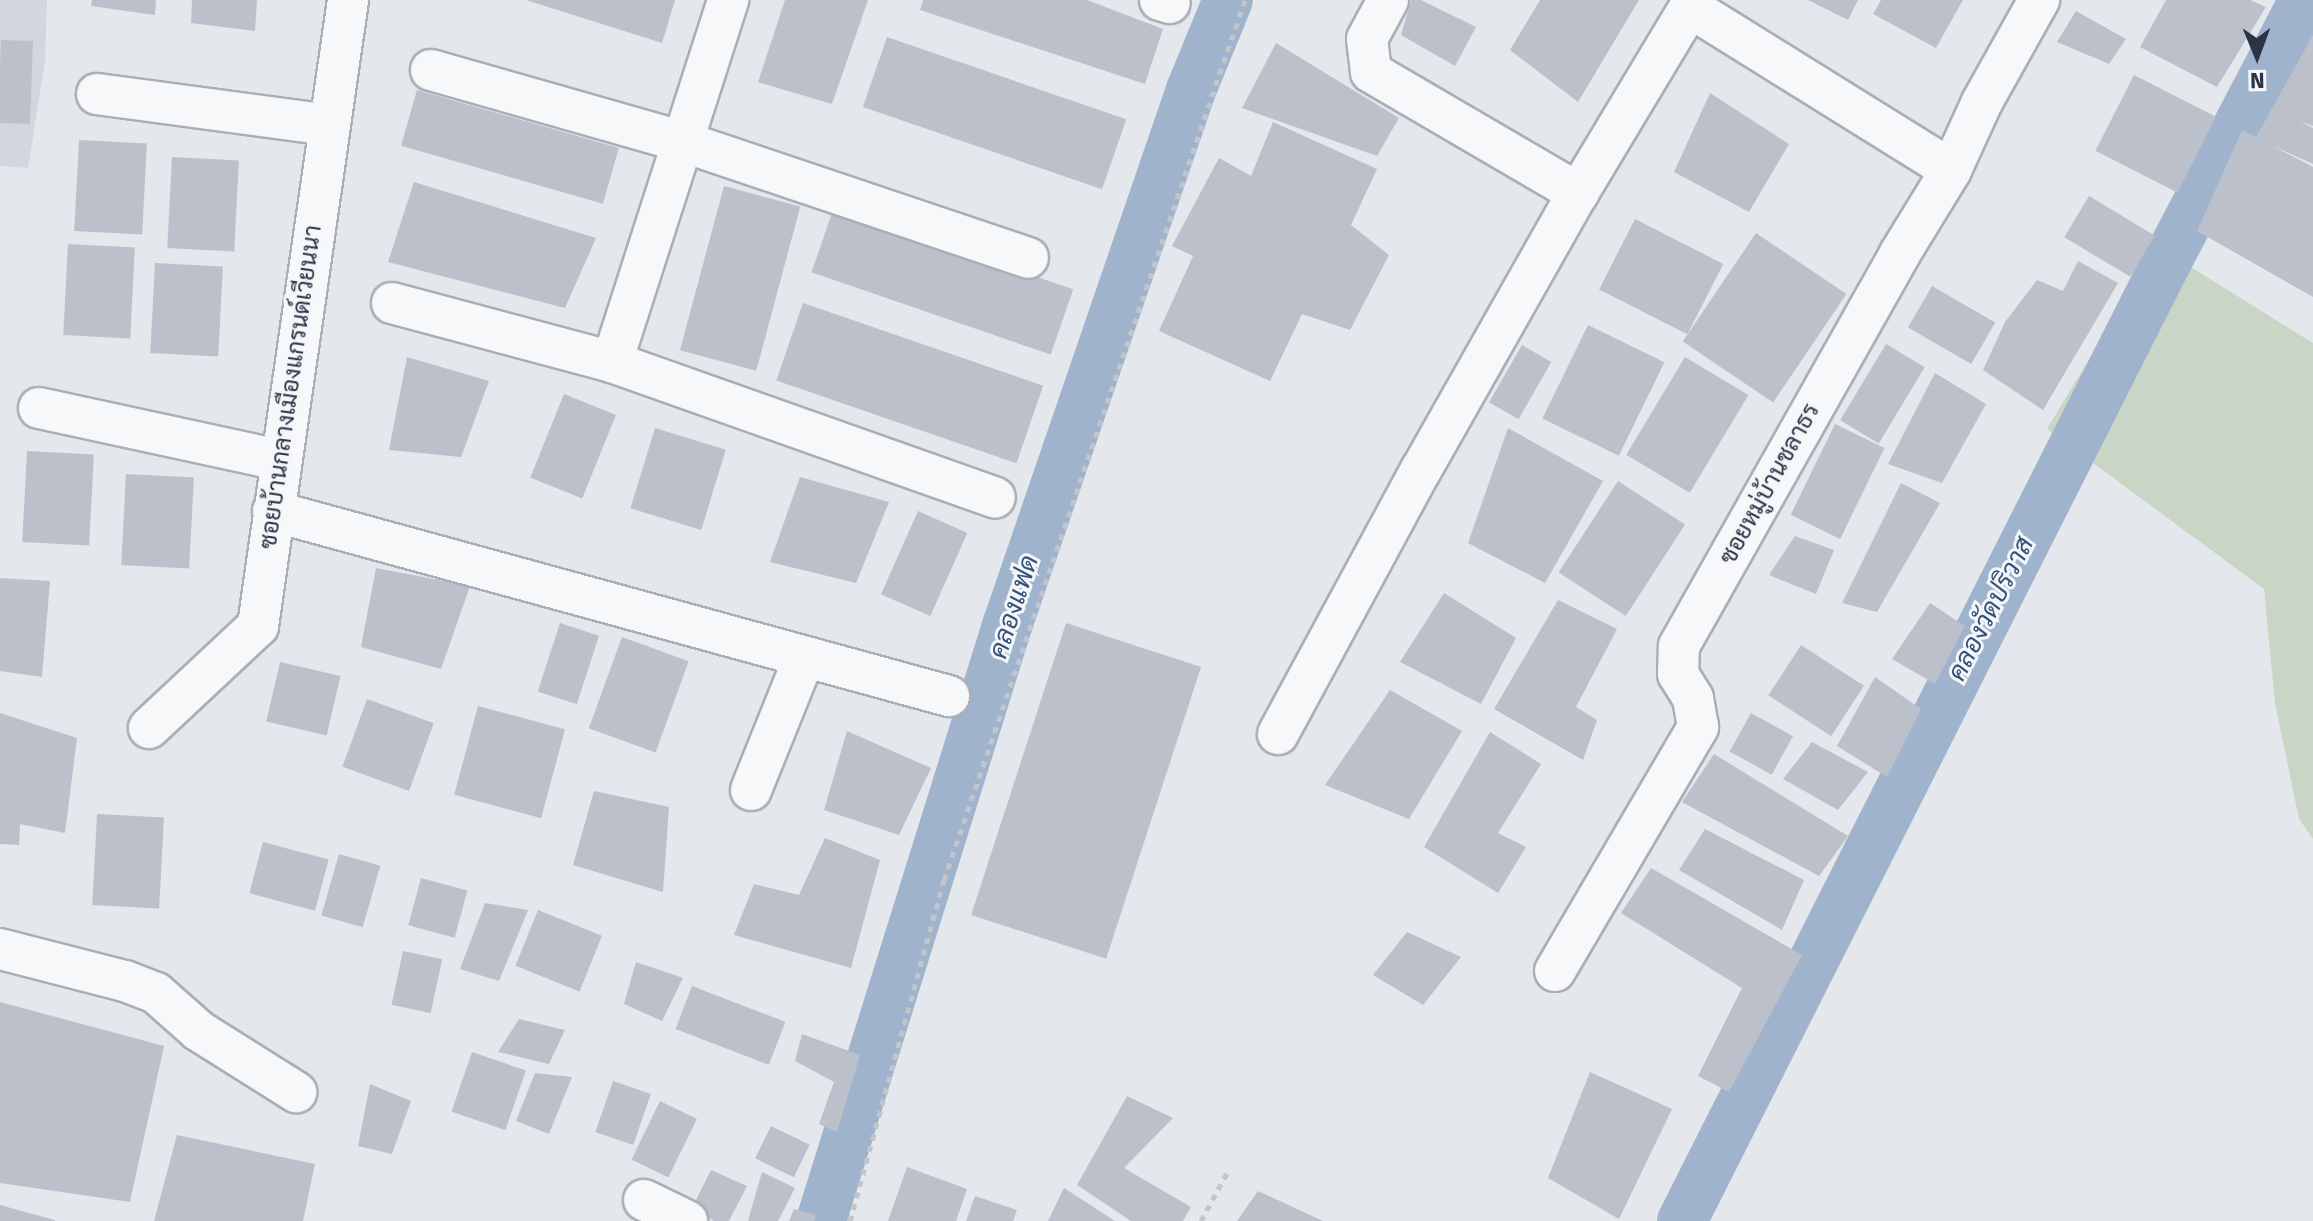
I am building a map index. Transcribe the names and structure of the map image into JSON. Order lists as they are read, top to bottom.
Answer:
{
  "streets": {
    "street": ["ซอยบ้านกลางเมืองแกรนด์เวียนนา", "ซอยหมู่บ้านชลาธร"]
  },
  "water": ["คลองแฟด", "คลองวัดปริวาส"],
  "north": "bottom"
}
